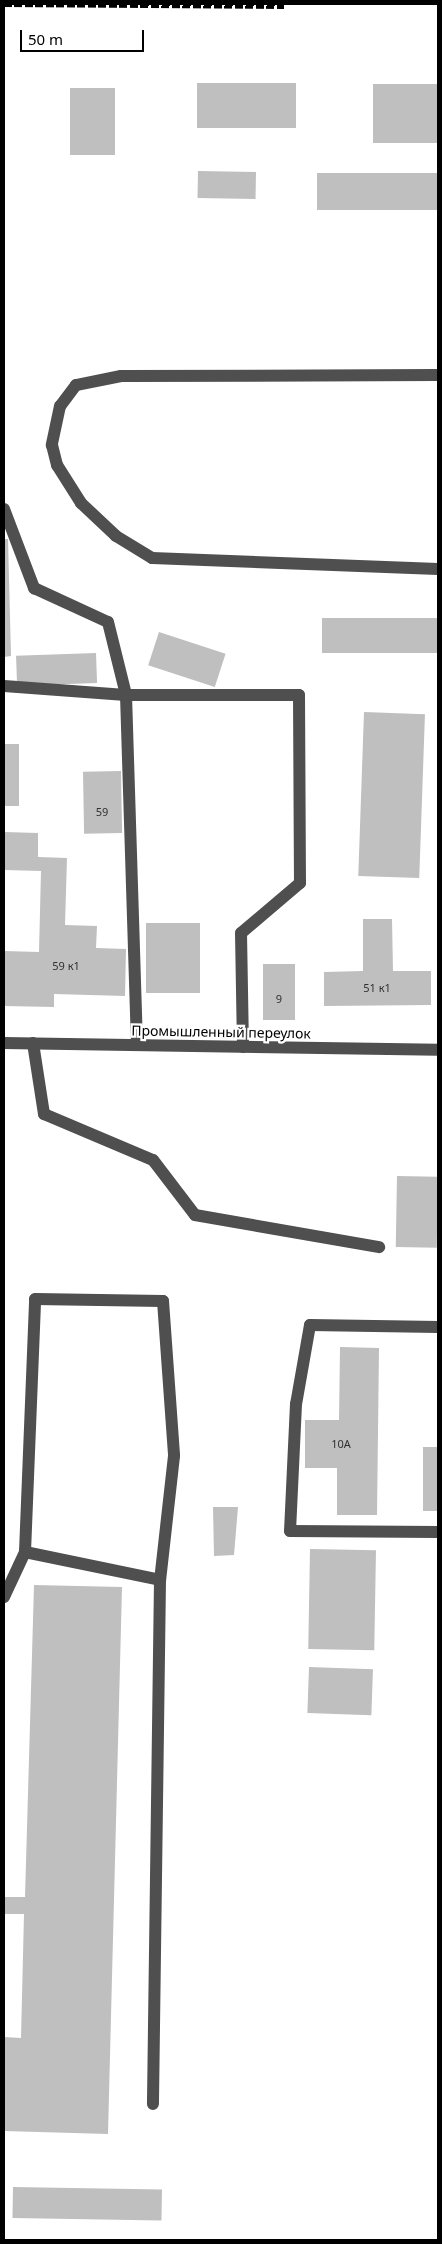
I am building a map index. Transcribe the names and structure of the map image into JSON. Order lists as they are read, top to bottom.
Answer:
{
  "streets": {
    "street": ["Промышленный переулок"]
  },
  "house_numbers": [
    "59",
    "59 к1",
    "51 к1",
    "9",
    "10А"
  ],
  "scale_bar": "50 m"
}
